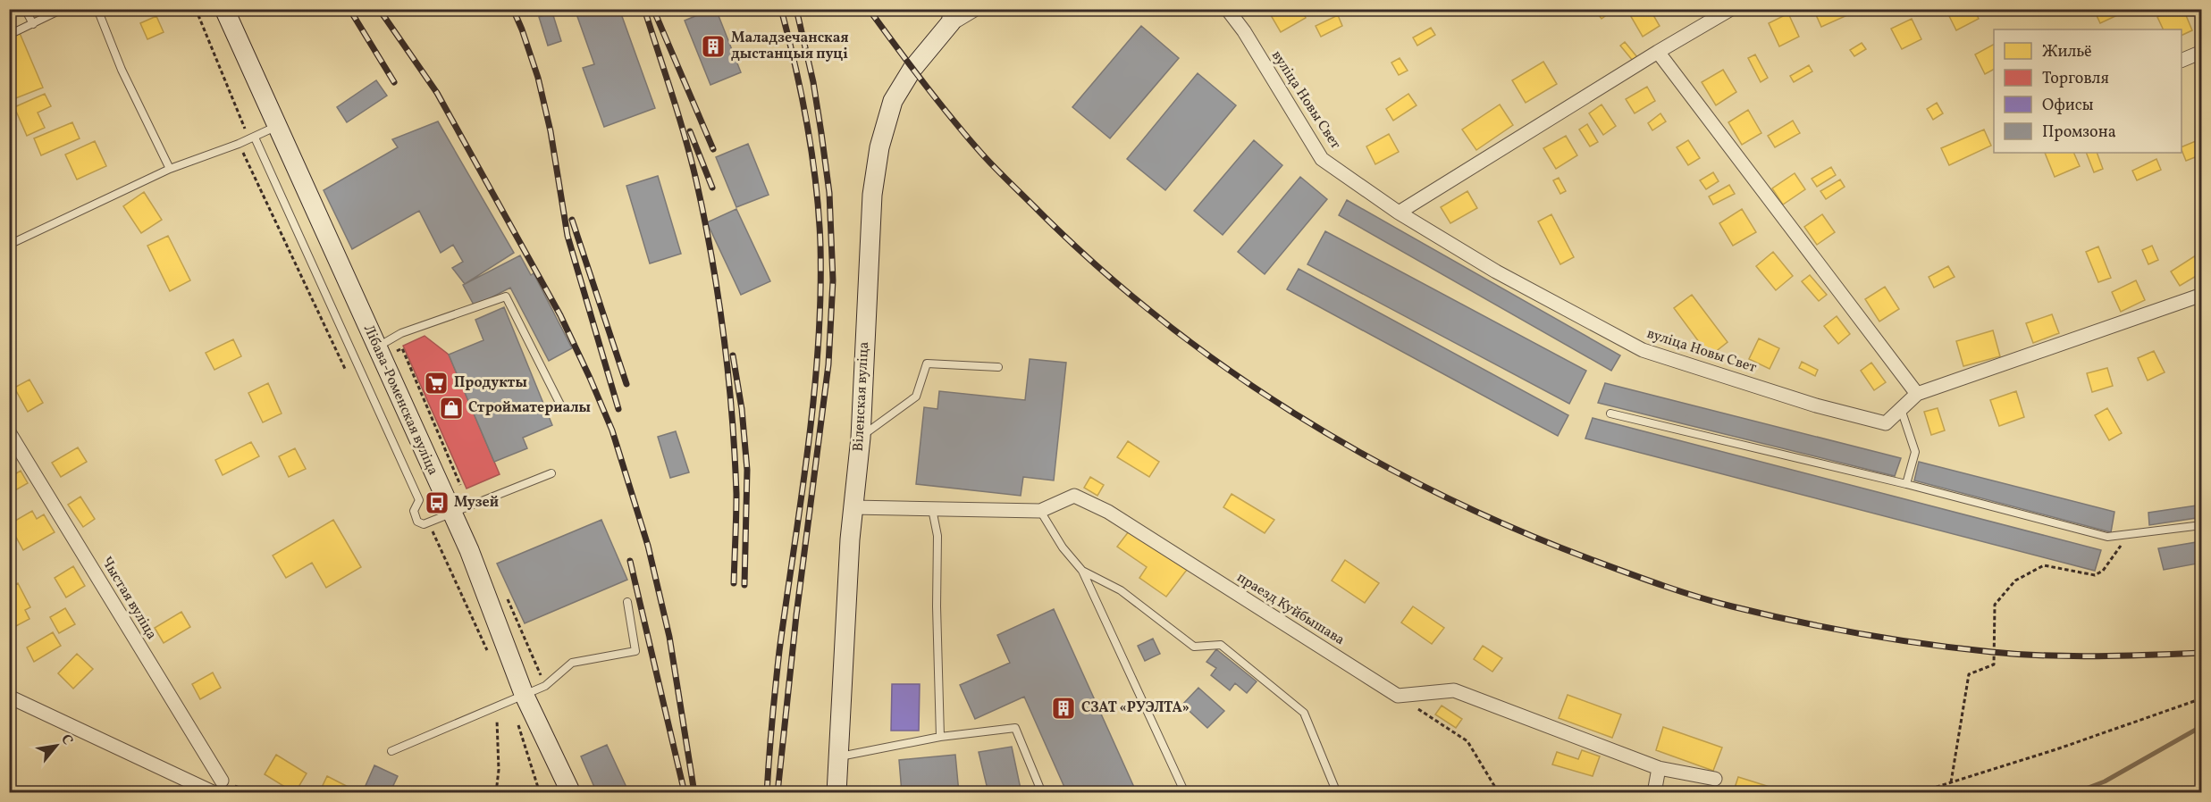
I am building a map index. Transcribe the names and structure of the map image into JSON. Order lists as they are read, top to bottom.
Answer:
{
  "streets": {
    "main road": ["Віленская вуліца", "Лібава-Роменская вуліца"],
    "street": ["вуліца Новы Свет", "Чыстая вуліца", "праезд Куйбышава"]
  },
  "crossings": [
    ["Віленская вуліца", "праезд Куйбышава"]
  ],
  "places": {
    "building": ["Маладзечанская дыстанцыя пуці", "СЗАТ «РУЭЛТА»"],
    "supermarket": ["Продукты"],
    "shop": ["Стройматериалы"],
    "bus stop": ["Музей"]
  },
  "legend": [
    "Жильё",
    "Торговля",
    "Офисы",
    "Промзона"
  ],
  "north": "top right"
}
